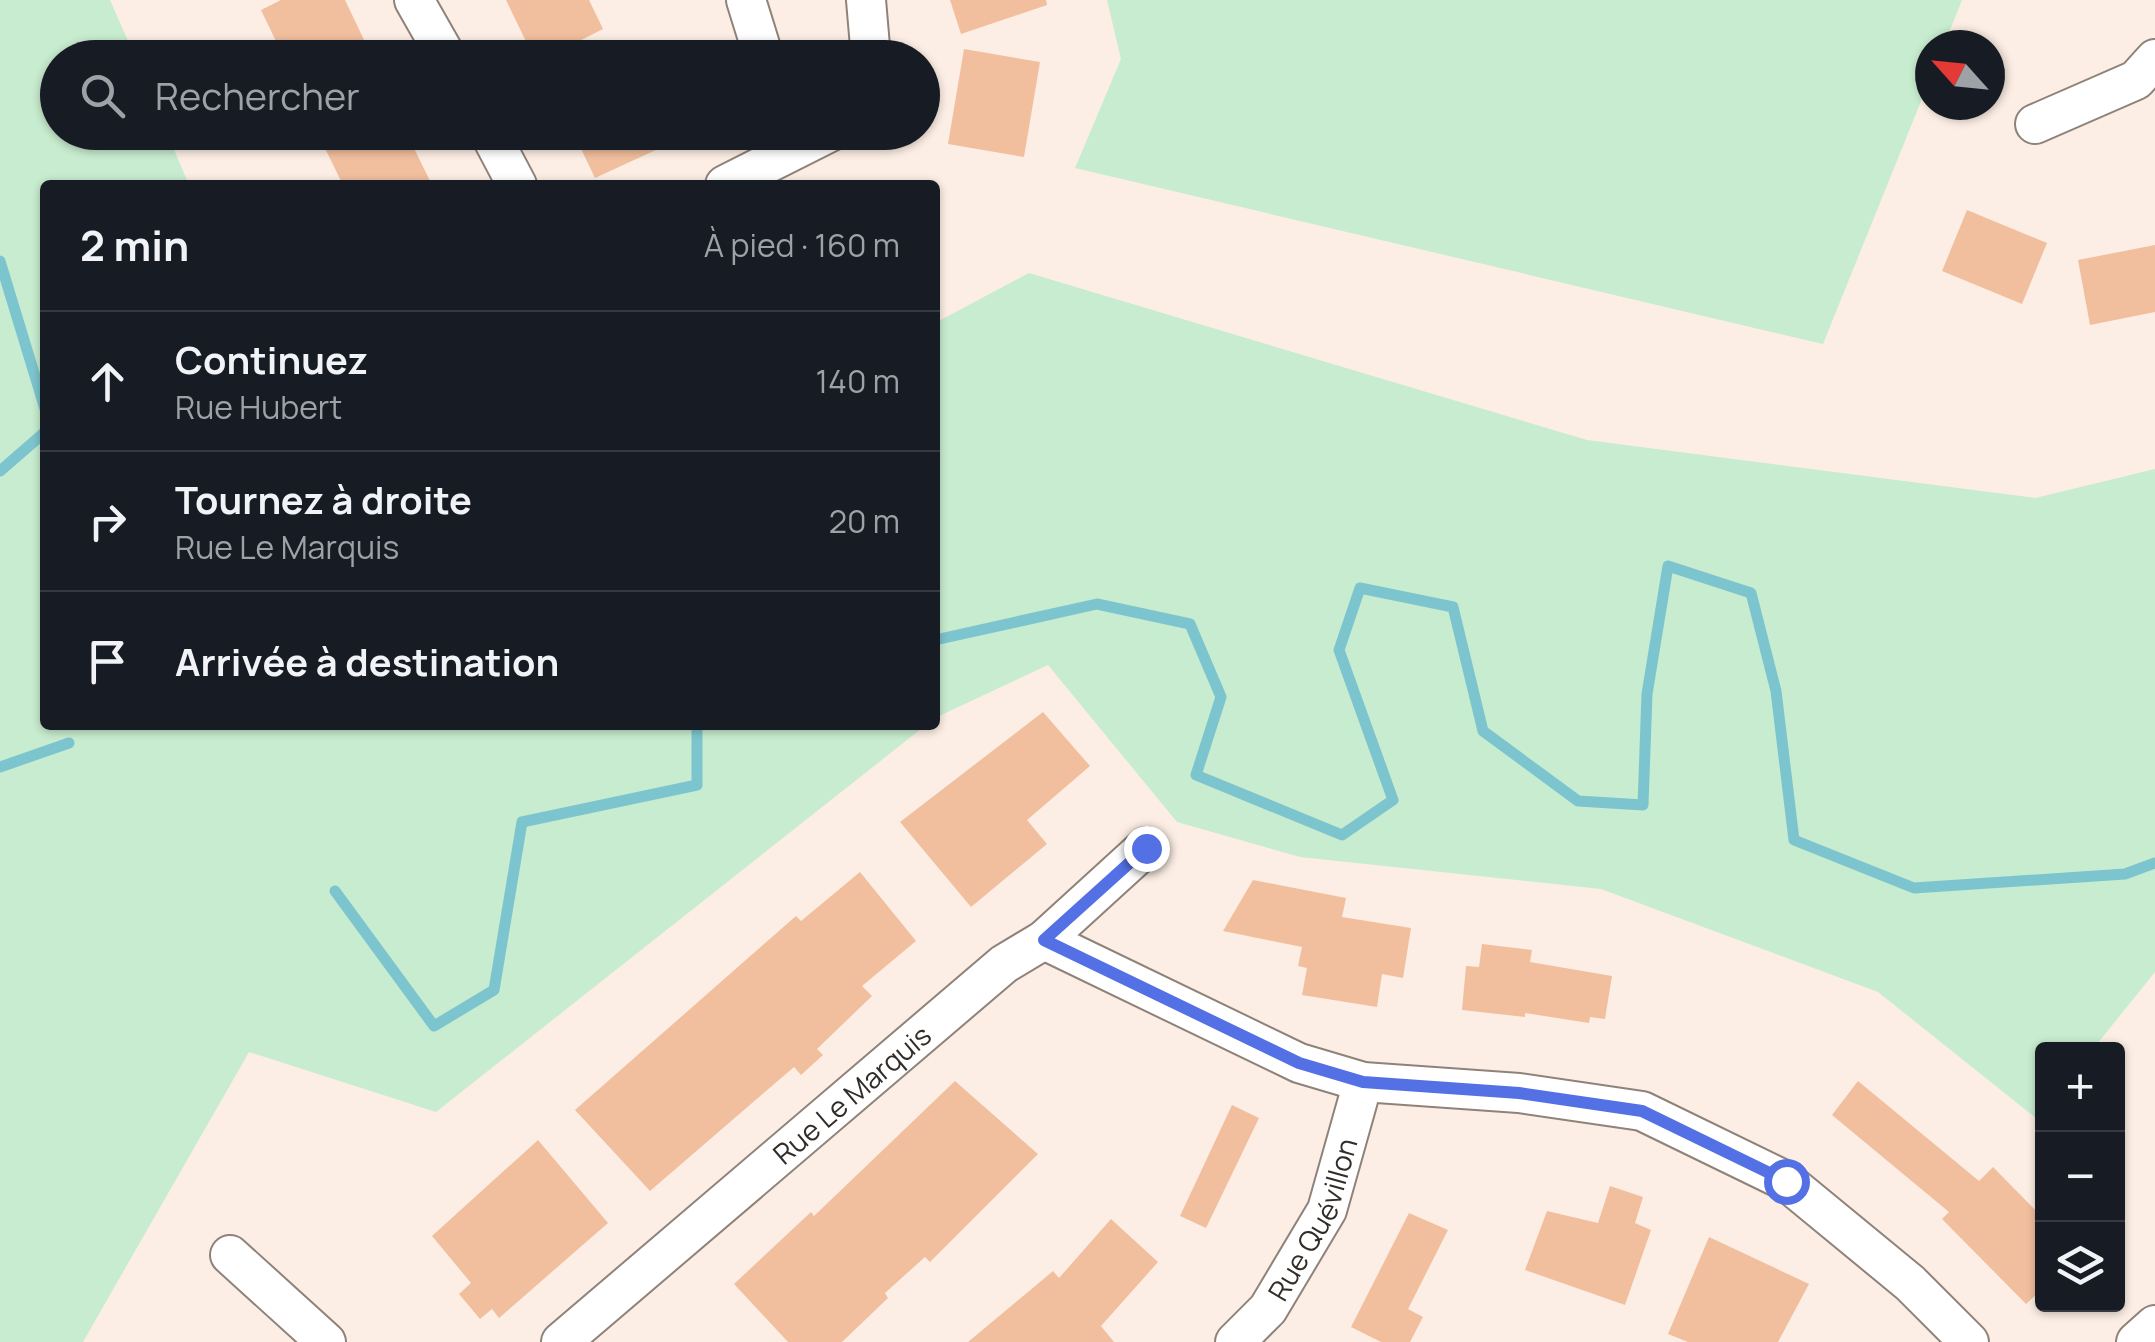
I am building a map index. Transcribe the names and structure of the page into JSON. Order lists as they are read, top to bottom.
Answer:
{
  "streets": {
    "street": ["Rue Le Marquis", "Rue Quévillon"]
  },
  "north": "top left",
  "page": {
    "search": "Rechercher",
    "heading": ["2 min", "À pied · 160 m"],
    "list": [
      ["Continuez", "Rue Hubert", "140 m"],
      ["Tournez à droite", "Rue Le Marquis", "20 m"],
      "Arrivée à destination"
    ],
    "map_buttons": ["+", "−"]
  }
}
